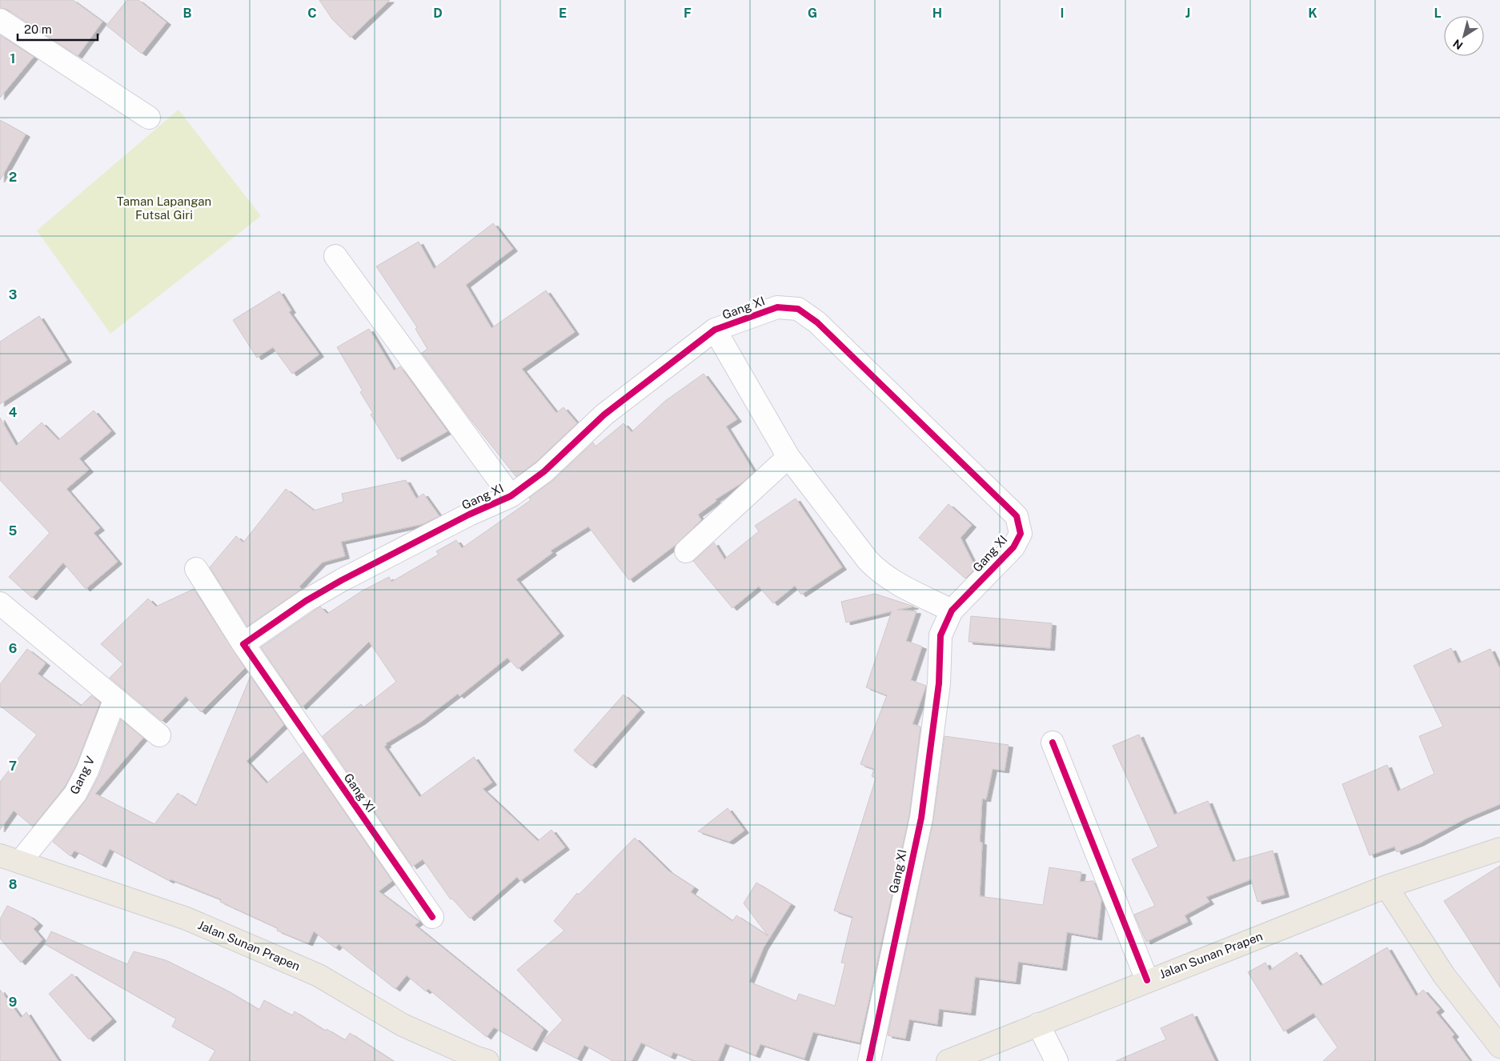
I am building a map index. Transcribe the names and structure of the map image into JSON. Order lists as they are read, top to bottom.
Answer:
{
  "streets": {
    "main road": ["Jalan Sunan Prapen"],
    "street": ["Gang XI", "Gang V"]
  },
  "crossings": [
    ["Gang V", "Jalan Sunan Prapen"]
  ],
  "parks": ["Taman Lapangan Futsal Giri"],
  "scale_bar": "20 m",
  "north": "bottom left",
  "grid": {
    "columns": [
      "B",
      "C",
      "D",
      "E",
      "F",
      "G",
      "H",
      "I",
      "J",
      "K",
      "L"
    ],
    "rows": [
      "1",
      "2",
      "3",
      "4",
      "5",
      "6",
      "7",
      "8",
      "9"
    ]
  }
}
